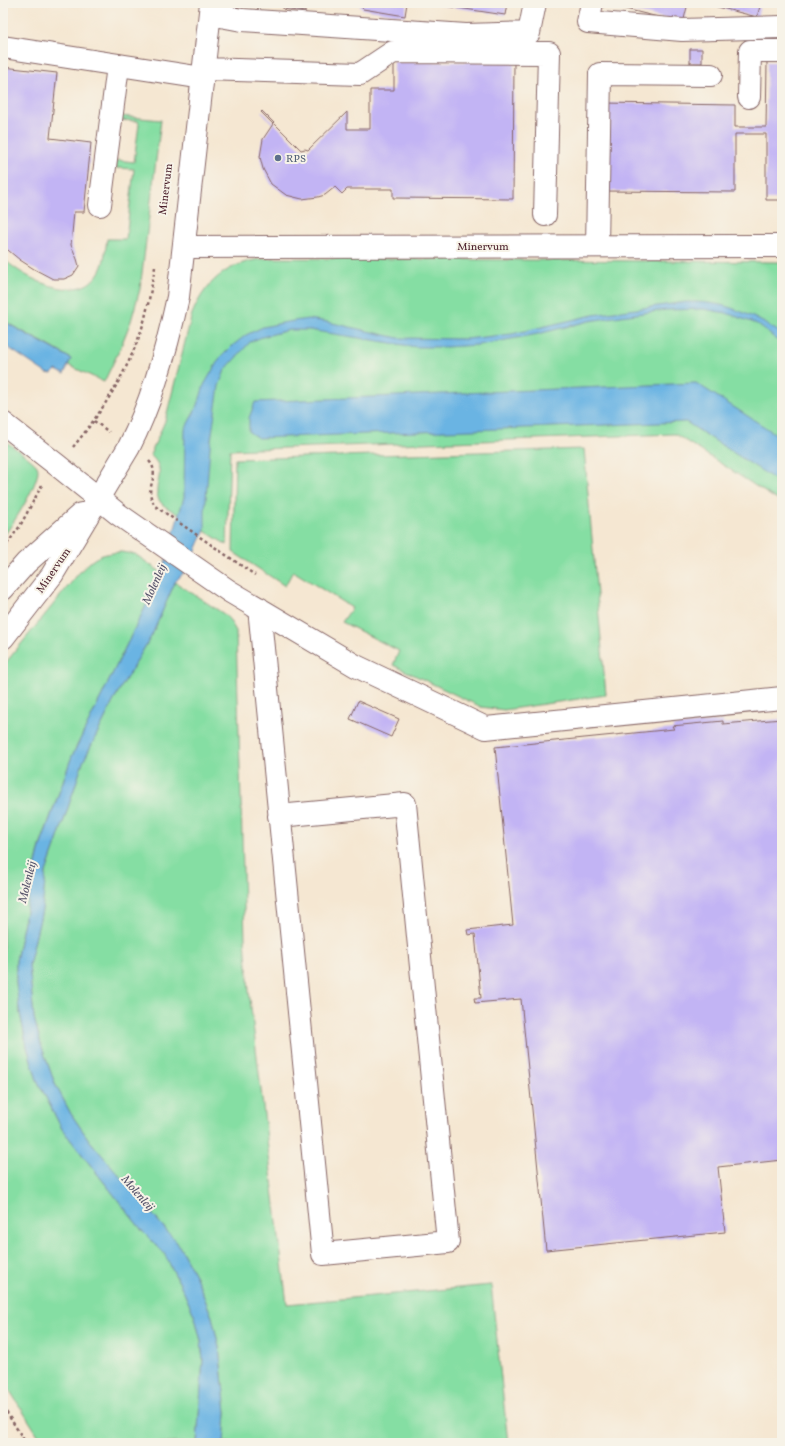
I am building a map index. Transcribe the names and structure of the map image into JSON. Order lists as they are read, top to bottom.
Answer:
{
  "streets": {
    "street": ["Minervum"]
  },
  "water": ["Molenleij"],
  "places": ["RPS"]
}
